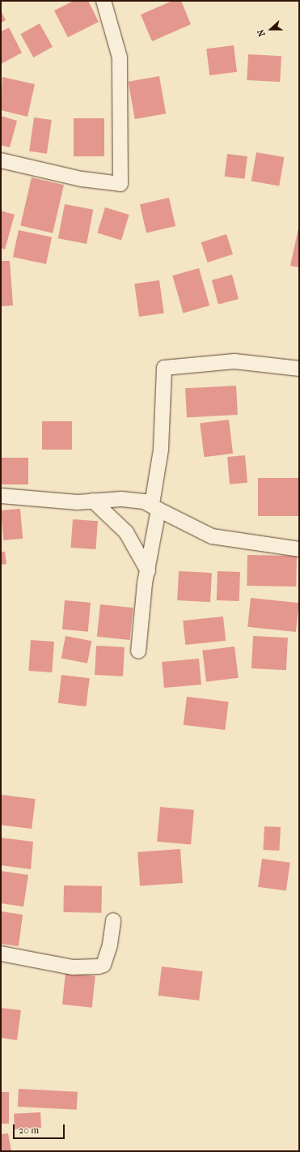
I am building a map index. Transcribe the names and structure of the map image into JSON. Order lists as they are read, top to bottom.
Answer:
{
  "scale_bar": "20 m",
  "north": "left"
}
